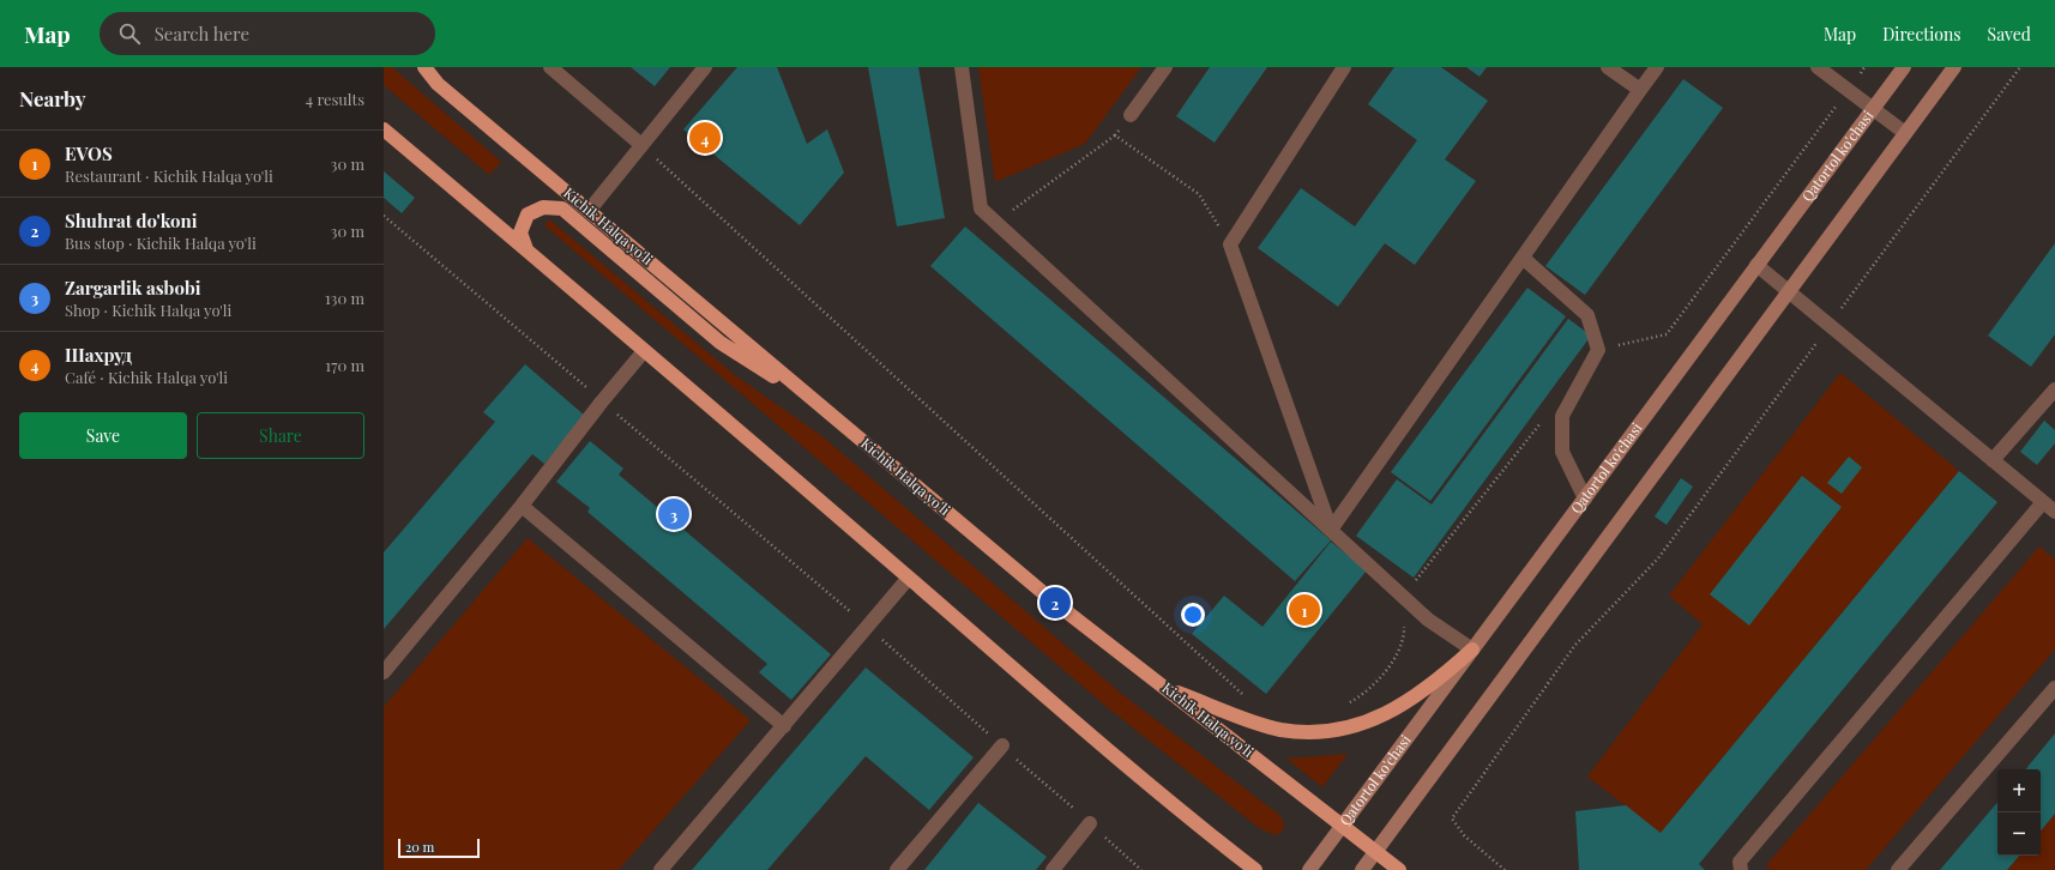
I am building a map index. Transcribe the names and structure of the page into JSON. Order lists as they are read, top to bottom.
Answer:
{
  "streets": {
    "highway": ["Kichik Halqa yo'li"],
    "main road": ["Qatortol ko'chasi"]
  },
  "crossings": [
    ["Qatortol ko'chasi", "Kichik Halqa yo'li"]
  ],
  "scale_bar": "20 m",
  "page": {
    "header": "Map",
    "search": "Search here",
    "nav": ["Map", "Directions", "Saved"],
    "heading": ["Nearby", "4 results"],
    "pins": [
      "4",
      "3",
      "2",
      "1"
    ],
    "list": [
      {
        "mark": "1",
        "name": "EVOS",
        "note": "Restaurant · Kichik Halqa yo'li",
        "value": "30 m"
      },
      {
        "mark": "2",
        "name": "Shuhrat do'koni",
        "note": "Bus stop · Kichik Halqa yo'li",
        "value": "30 m"
      },
      {
        "mark": "3",
        "name": "Zargarlik asbobi",
        "note": "Shop · Kichik Halqa yo'li",
        "value": "130 m"
      },
      {
        "mark": "4",
        "name": "Шахруд",
        "note": "Café · Kichik Halqa yo'li",
        "value": "170 m"
      }
    ],
    "buttons": ["Save", "Share"],
    "map_buttons": ["+", "−"],
    "scale": "20 m"
  }
}
